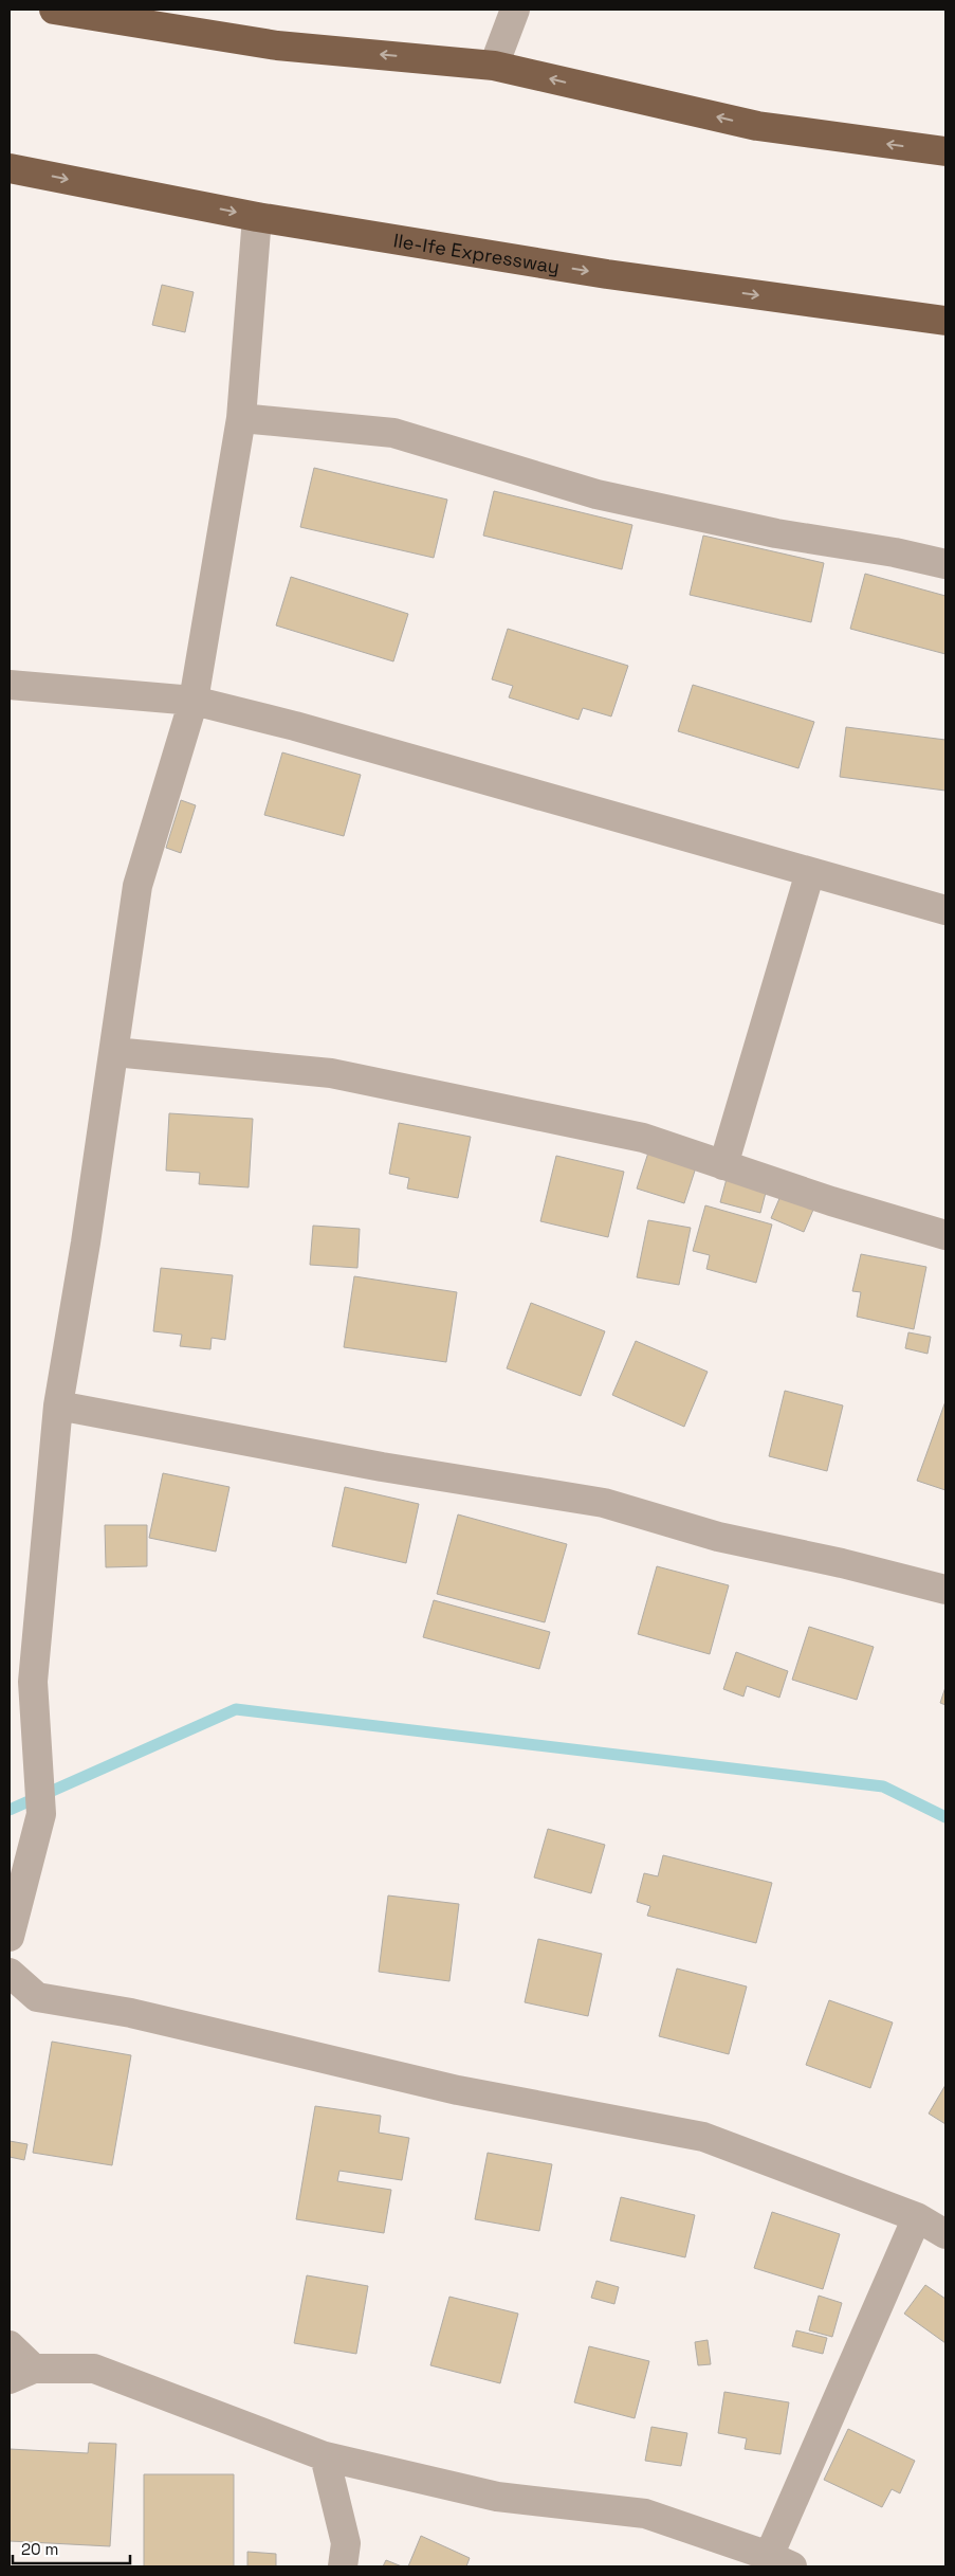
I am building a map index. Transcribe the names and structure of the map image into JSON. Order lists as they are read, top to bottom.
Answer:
{
  "streets": {
    "highway": ["Ile-Ife Expressway"]
  },
  "scale_bar": "20 m"
}
